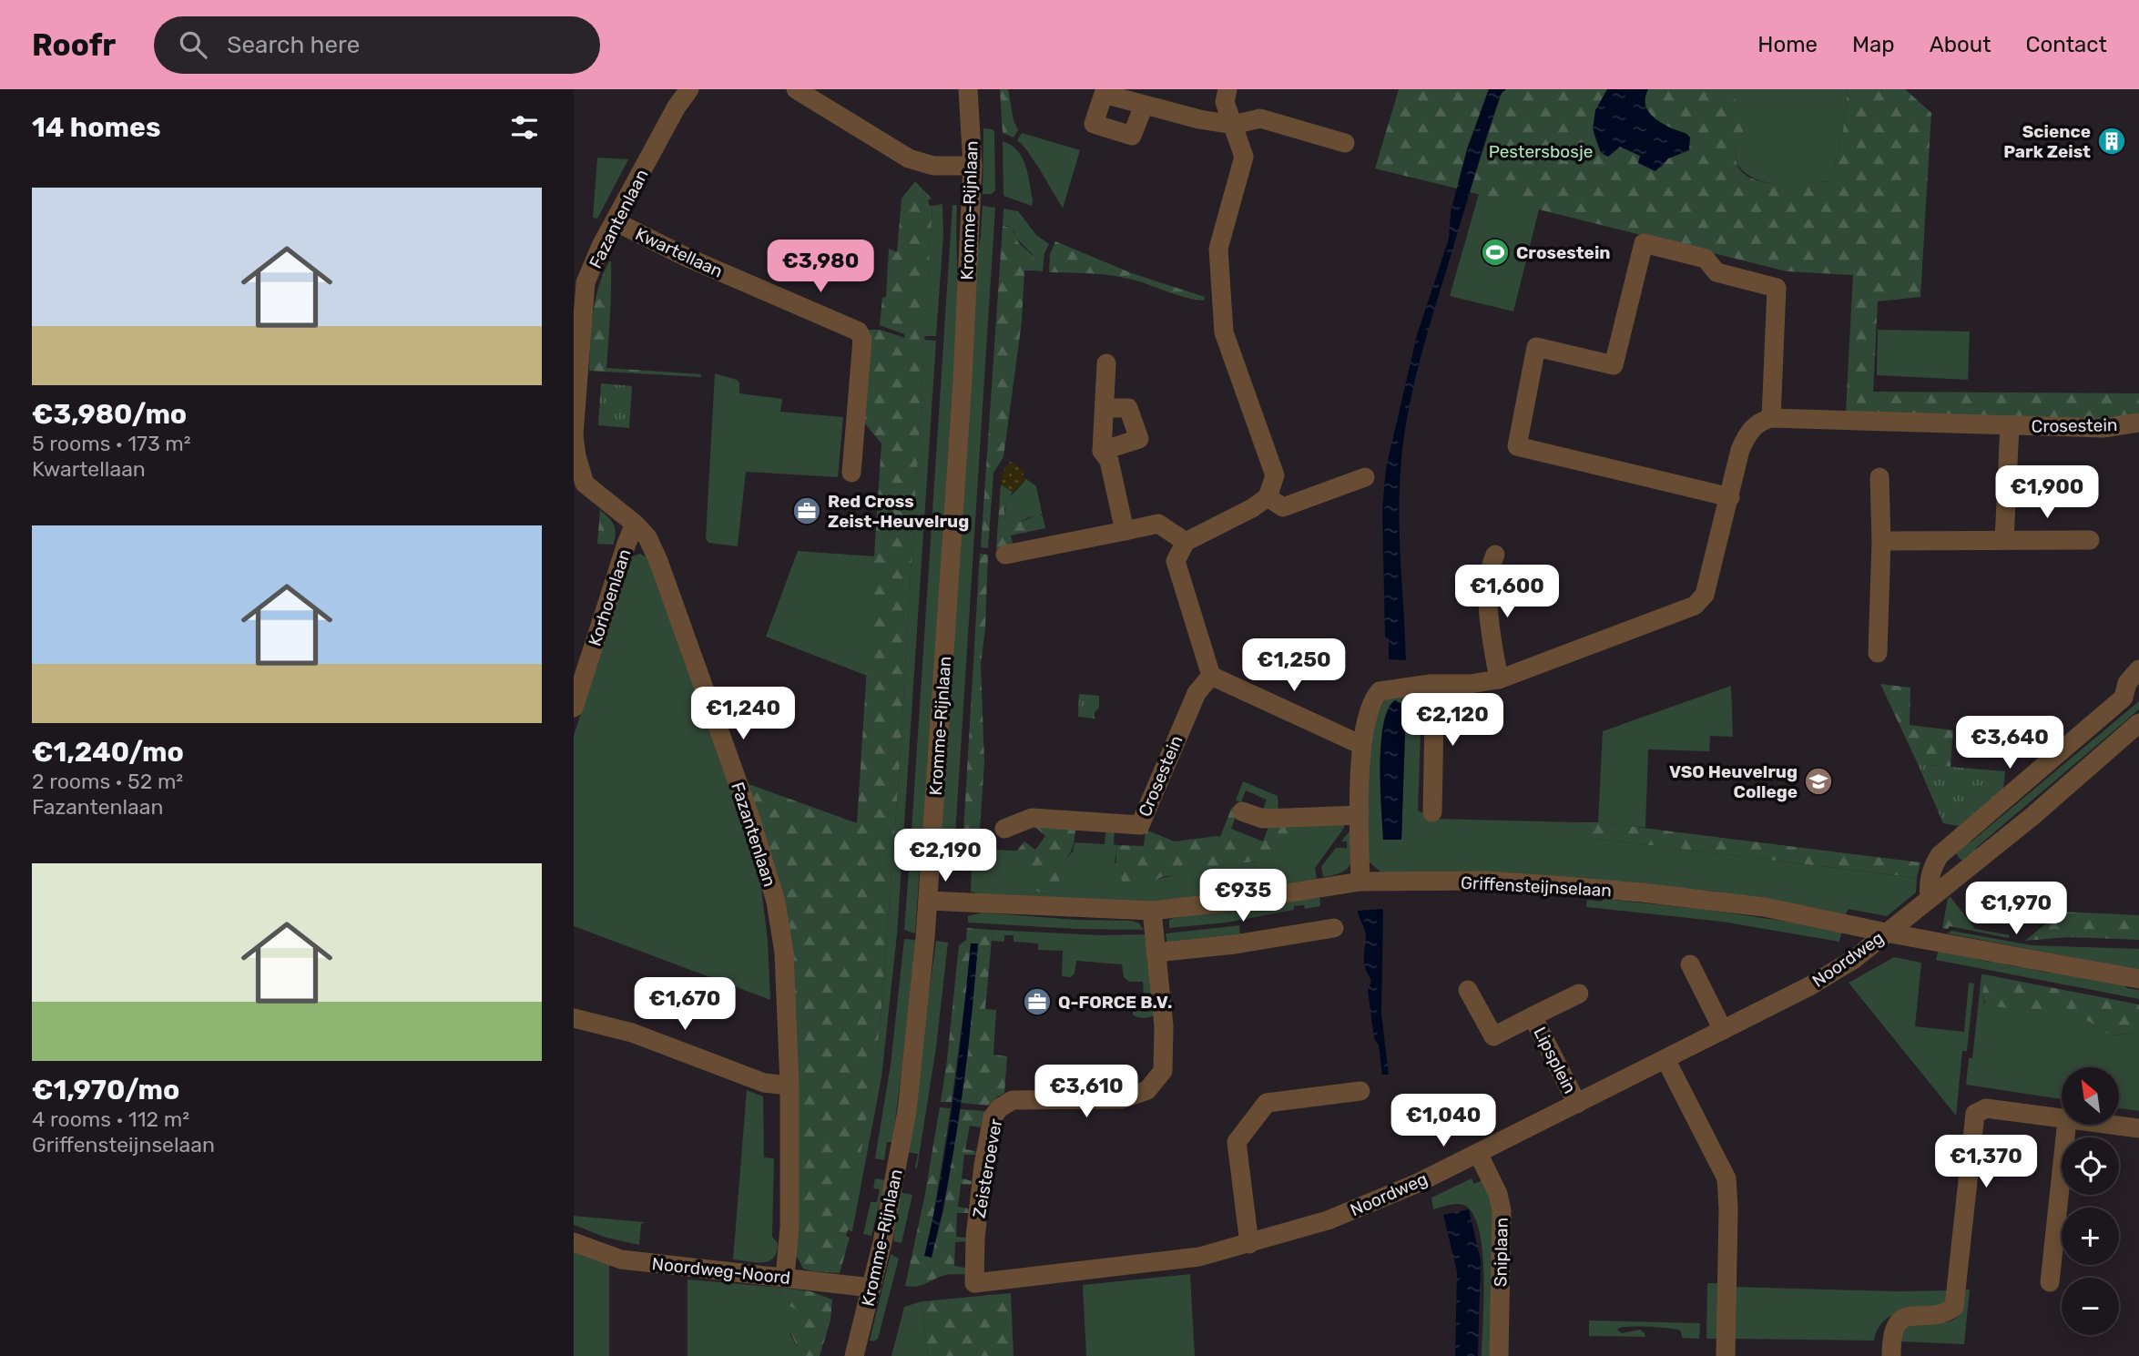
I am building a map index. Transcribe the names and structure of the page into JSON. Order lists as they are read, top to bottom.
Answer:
{
  "streets": {
    "street": [
      "Kromme-Rijnlaan",
      "Fazantenlaan",
      "Kwartellaan",
      "Crosestein",
      "Korhoenlaan",
      "Griffensteijnselaan",
      "Noordweg",
      "Lipsplein",
      "Zeisteroever",
      "Sniplaan",
      "Noordweg-Noord"
    ]
  },
  "crossings": [
    ["Kromme-Rijnlaan", "Griffensteijnselaan"],
    ["Kromme-Rijnlaan", "Noordweg-Noord"],
    ["Fazantenlaan", "Kwartellaan"],
    ["Fazantenlaan", "Korhoenlaan"],
    ["Fazantenlaan", "Noordweg-Noord"],
    ["Griffensteijnselaan", "Noordweg"],
    ["Griffensteijnselaan", "Zeisteroever"],
    ["Noordweg", "Lipsplein"],
    ["Noordweg", "Zeisteroever"],
    ["Noordweg", "Sniplaan"]
  ],
  "parks": ["Pestersbosje"],
  "places": {
    "building": ["Science Park Zeist"],
    "sports": ["Crosestein"],
    "office": ["Red Cross Zeist-Heuvelrug", "Q-FORCE B.V."],
    "school or university": ["VSO Heuvelrug College"]
  },
  "north": "top left",
  "page": {
    "header": "Roofr",
    "search": "Search here",
    "nav": [
      "Home",
      "Map",
      "About",
      "Contact"
    ],
    "heading": "14 homes",
    "list": [
      {
        "name": "€3,980/mo",
        "note": "5 rooms · 173 m² · Kwartellaan"
      },
      {
        "name": "€1,240/mo",
        "note": "2 rooms · 52 m² · Fazantenlaan"
      },
      {
        "name": "€1,970/mo",
        "note": "4 rooms · 112 m² · Griffensteijnselaan"
      }
    ],
    "price": [
      "€3,980",
      "€1,900",
      "€1,600",
      "€1,250",
      "€1,240",
      "€2,120",
      "€3,640",
      "€2,190",
      "€935",
      "€1,970",
      "€1,670",
      "€3,610",
      "€1,040",
      "€1,370"
    ],
    "map_buttons": ["+", "−"]
  }
}
